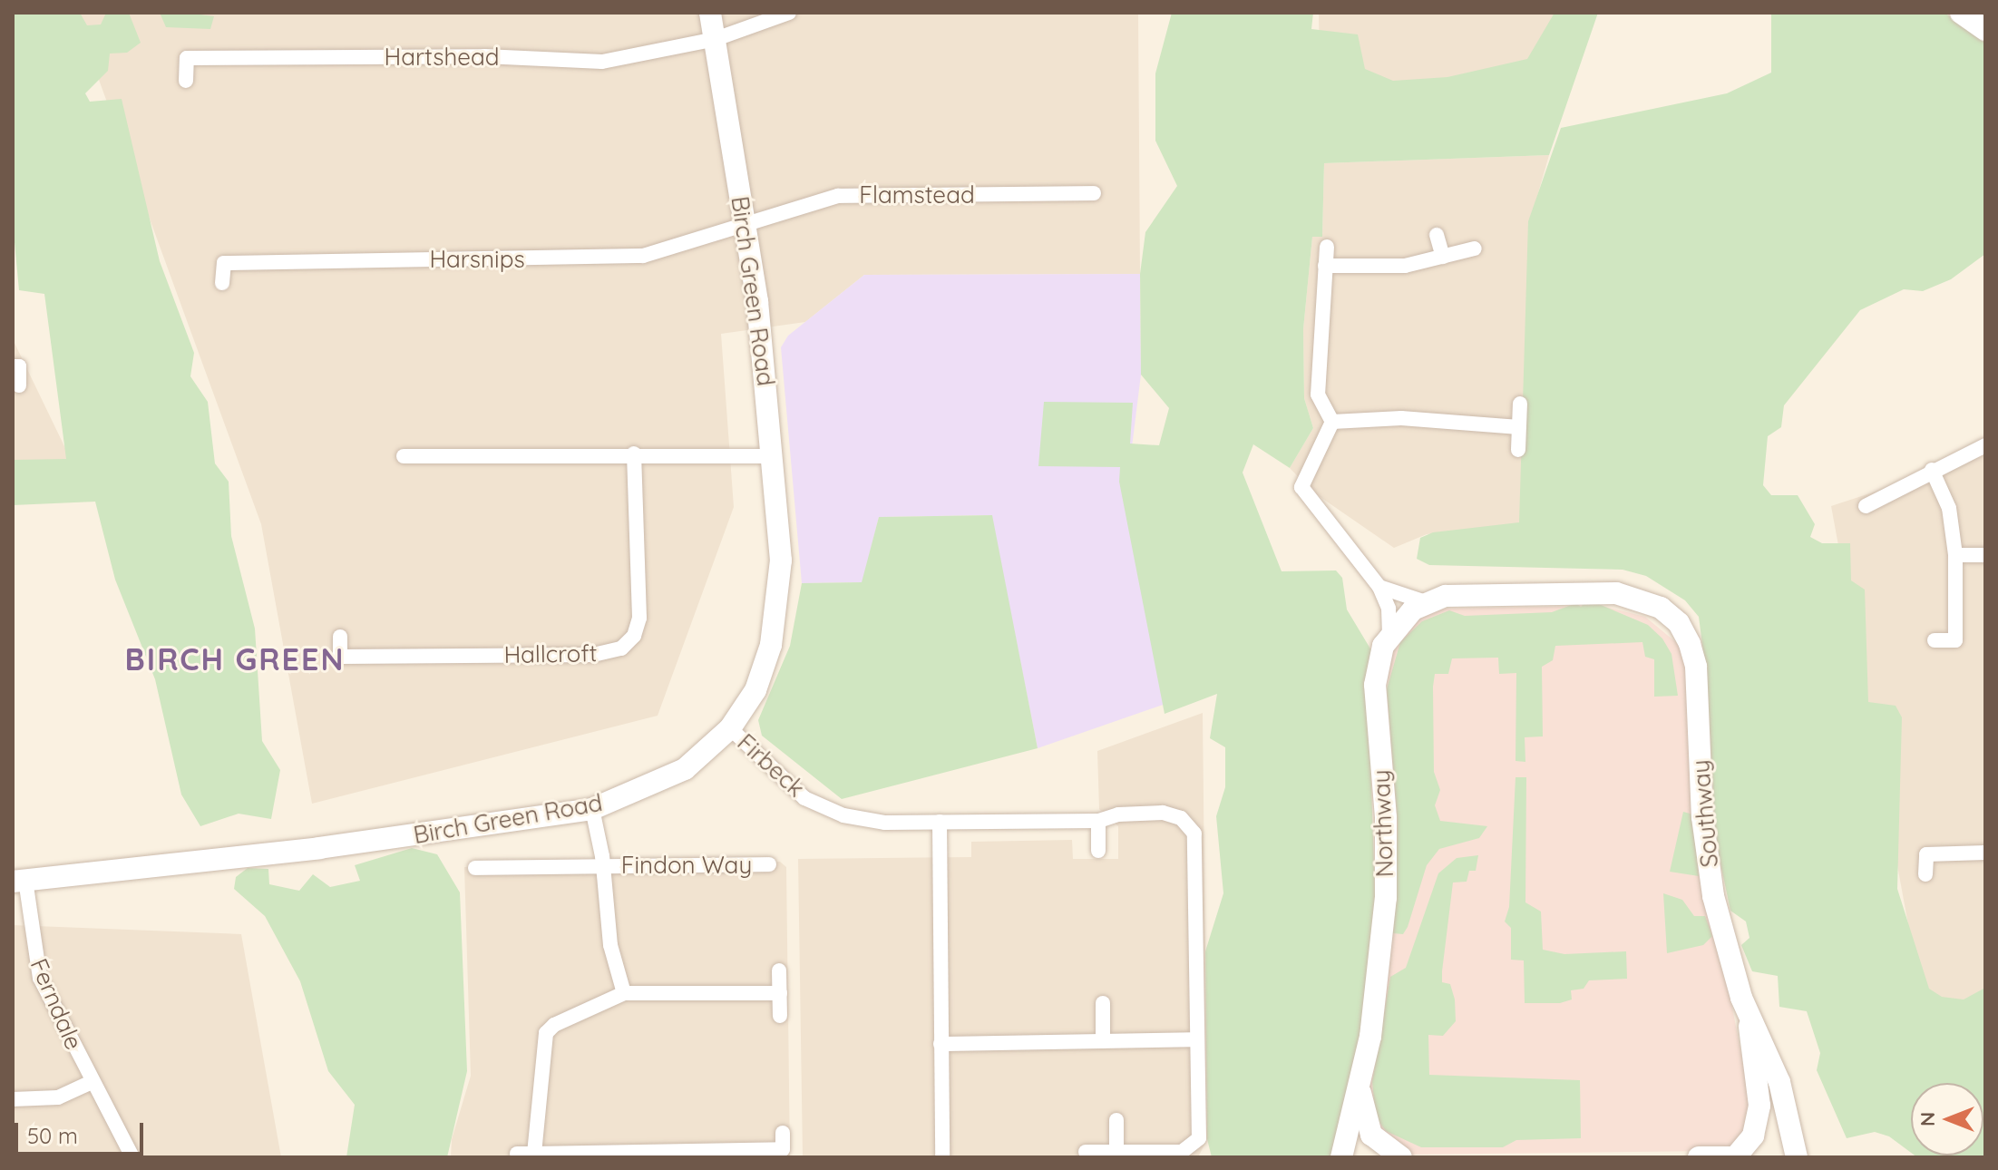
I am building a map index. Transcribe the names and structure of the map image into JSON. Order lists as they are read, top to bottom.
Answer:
{
  "streets": {
    "street": [
      "Hartshead",
      "Flamstead",
      "Harsnips",
      "Birch Green Road",
      "Hallcroft",
      "Firbeck",
      "Southway",
      "Northway",
      "Findon Way",
      "Ferndale"
    ]
  },
  "crossings": [
    ["Hartshead", "Birch Green Road"],
    ["Flamstead", "Harsnips"],
    ["Flamstead", "Birch Green Road"],
    ["Harsnips", "Birch Green Road"],
    ["Birch Green Road", "Firbeck"],
    ["Birch Green Road", "Findon Way"],
    ["Birch Green Road", "Ferndale"]
  ],
  "districts": ["BIRCH GREEN"],
  "scale_bar": "50 m",
  "north": "left"
}
